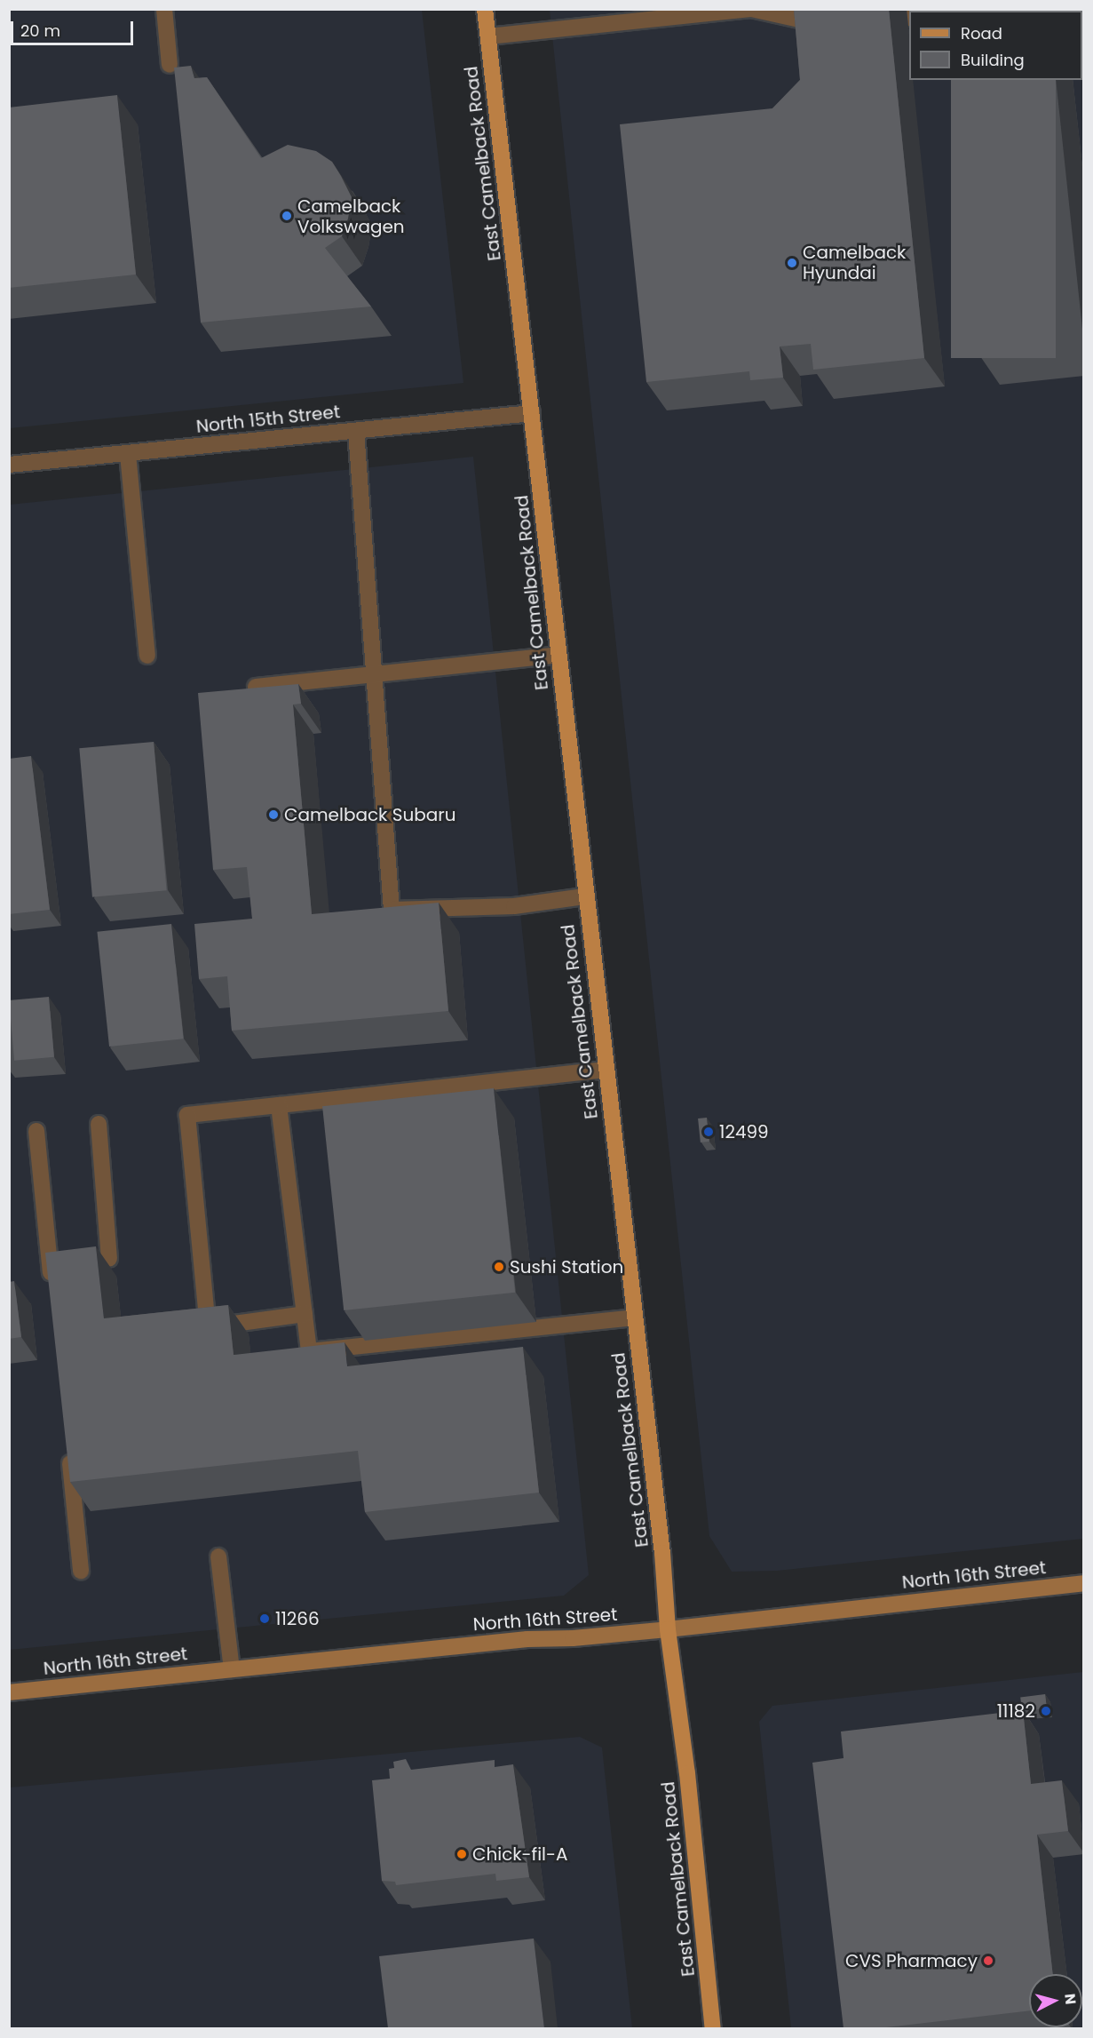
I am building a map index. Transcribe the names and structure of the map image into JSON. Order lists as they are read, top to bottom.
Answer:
{
  "streets": {
    "main road": ["East Camelback Road", "North 16th Street"],
    "street": ["North 15th Street"]
  },
  "crossings": [
    ["East Camelback Road", "North 15th Street"],
    ["East Camelback Road", "North 16th Street"]
  ],
  "places": [
    "Camelback Volkswagen",
    "Camelback Hyundai",
    "Camelback Subaru",
    "12499",
    "Sushi Station",
    "11266",
    "11182",
    "Chick-fil-A",
    "CVS Pharmacy"
  ],
  "legend": ["Road", "Building"],
  "scale_bar": "20 m",
  "north": "right"
}
